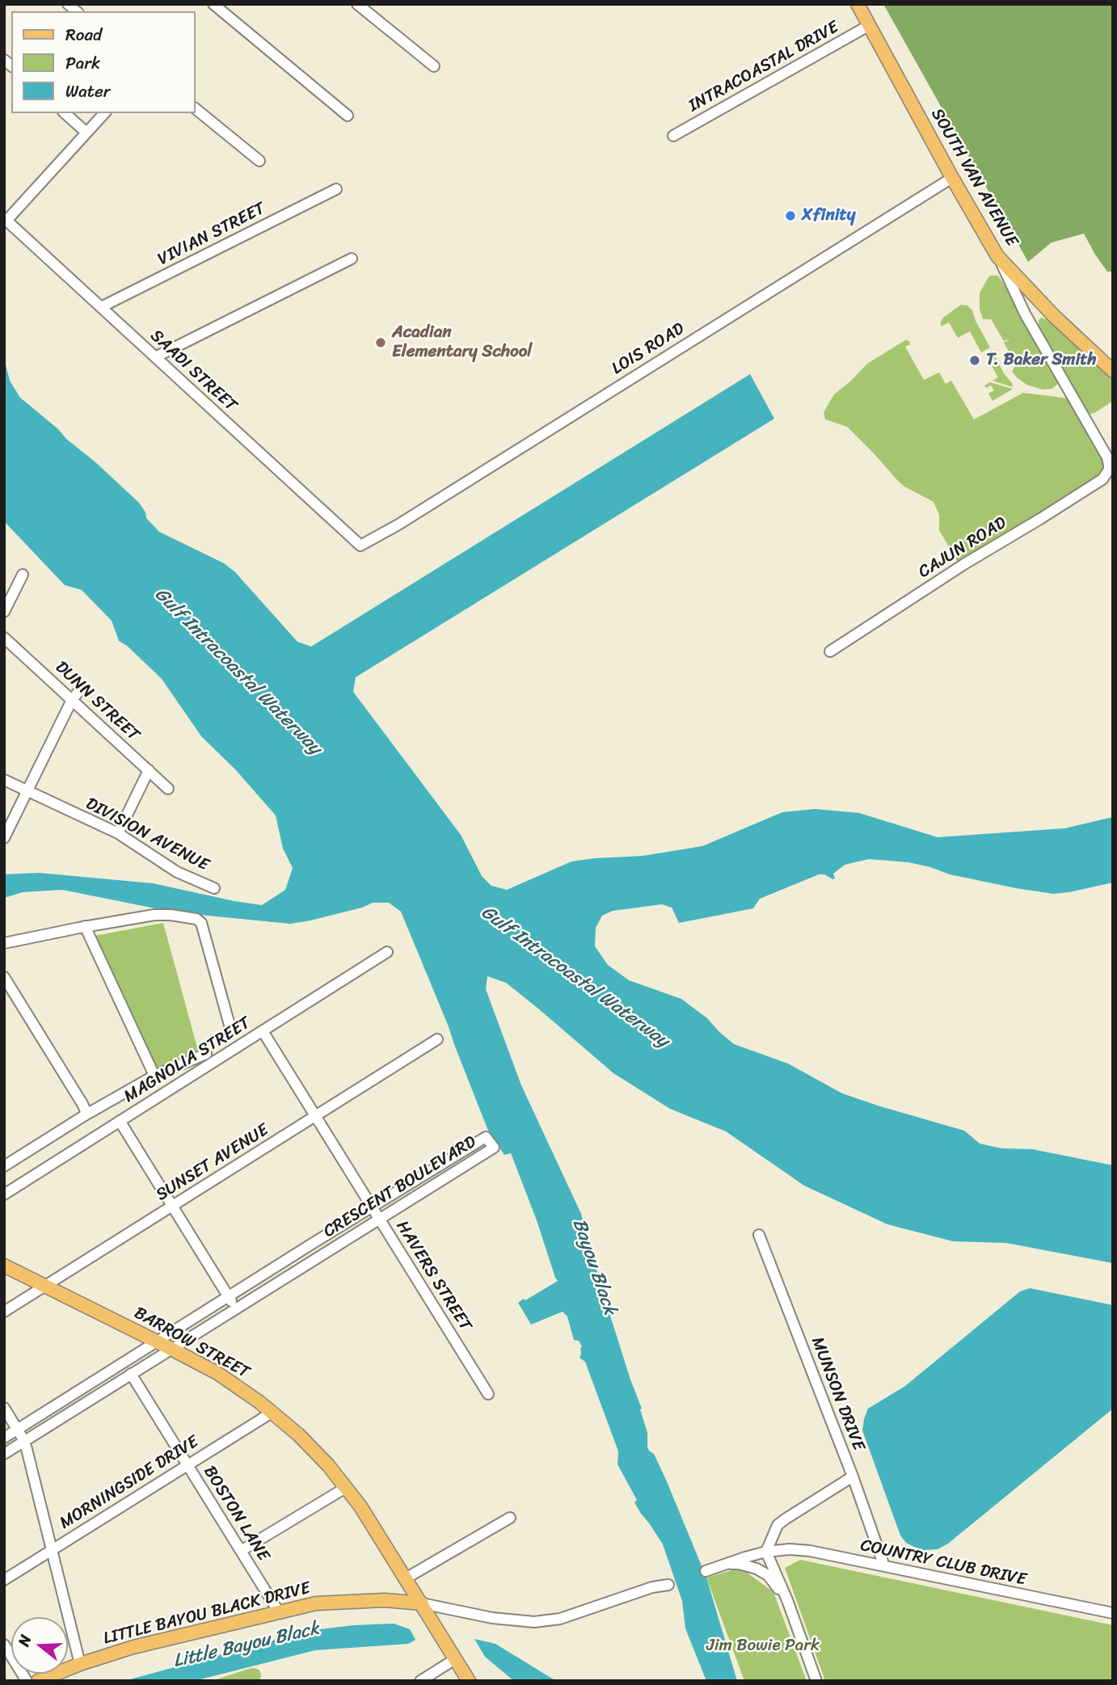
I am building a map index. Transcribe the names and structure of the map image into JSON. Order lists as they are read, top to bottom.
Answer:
{
  "streets": {
    "main road": ["SOUTH VAN AVENUE", "BARROW STREET", "LITTLE BAYOU BLACK DRIVE"],
    "street": [
      "INTRACOASTAL DRIVE",
      "VIVIAN STREET",
      "LOIS ROAD",
      "SAADI STREET",
      "CAJUN ROAD",
      "DUNN STREET",
      "DIVISION AVENUE",
      "MAGNOLIA STREET",
      "SUNSET AVENUE",
      "CRESCENT BOULEVARD",
      "HAVERS STREET",
      "MUNSON DRIVE",
      "MORNINGSIDE DRIVE",
      "BOSTON LANE",
      "COUNTRY CLUB DRIVE"
    ]
  },
  "crossings": [
    ["INTRACOASTAL DRIVE", "SOUTH VAN AVENUE"],
    ["SOUTH VAN AVENUE", "LOIS ROAD"],
    ["VIVIAN STREET", "SAADI STREET"],
    ["LOIS ROAD", "SAADI STREET"],
    ["MAGNOLIA STREET", "HAVERS STREET"],
    ["SUNSET AVENUE", "HAVERS STREET"],
    ["SUNSET AVENUE", "BARROW STREET"],
    ["CRESCENT BOULEVARD", "HAVERS STREET"],
    ["CRESCENT BOULEVARD", "BARROW STREET"],
    ["CRESCENT BOULEVARD", "BOSTON LANE"],
    ["BARROW STREET", "MORNINGSIDE DRIVE"],
    ["BARROW STREET", "LITTLE BAYOU BLACK DRIVE"],
    ["MUNSON DRIVE", "COUNTRY CLUB DRIVE"],
    ["MORNINGSIDE DRIVE", "BOSTON LANE"],
    ["BOSTON LANE", "LITTLE BAYOU BLACK DRIVE"]
  ],
  "water": ["Gulf Intracoastal Waterway", "Bayou Black", "Little Bayou Black"],
  "parks": ["Jim Bowie Park"],
  "places": ["Xfinity", "Acadian Elementary School", "T. Baker Smith"],
  "legend": ["Road", "Park", "Water"],
  "north": "left"
}
